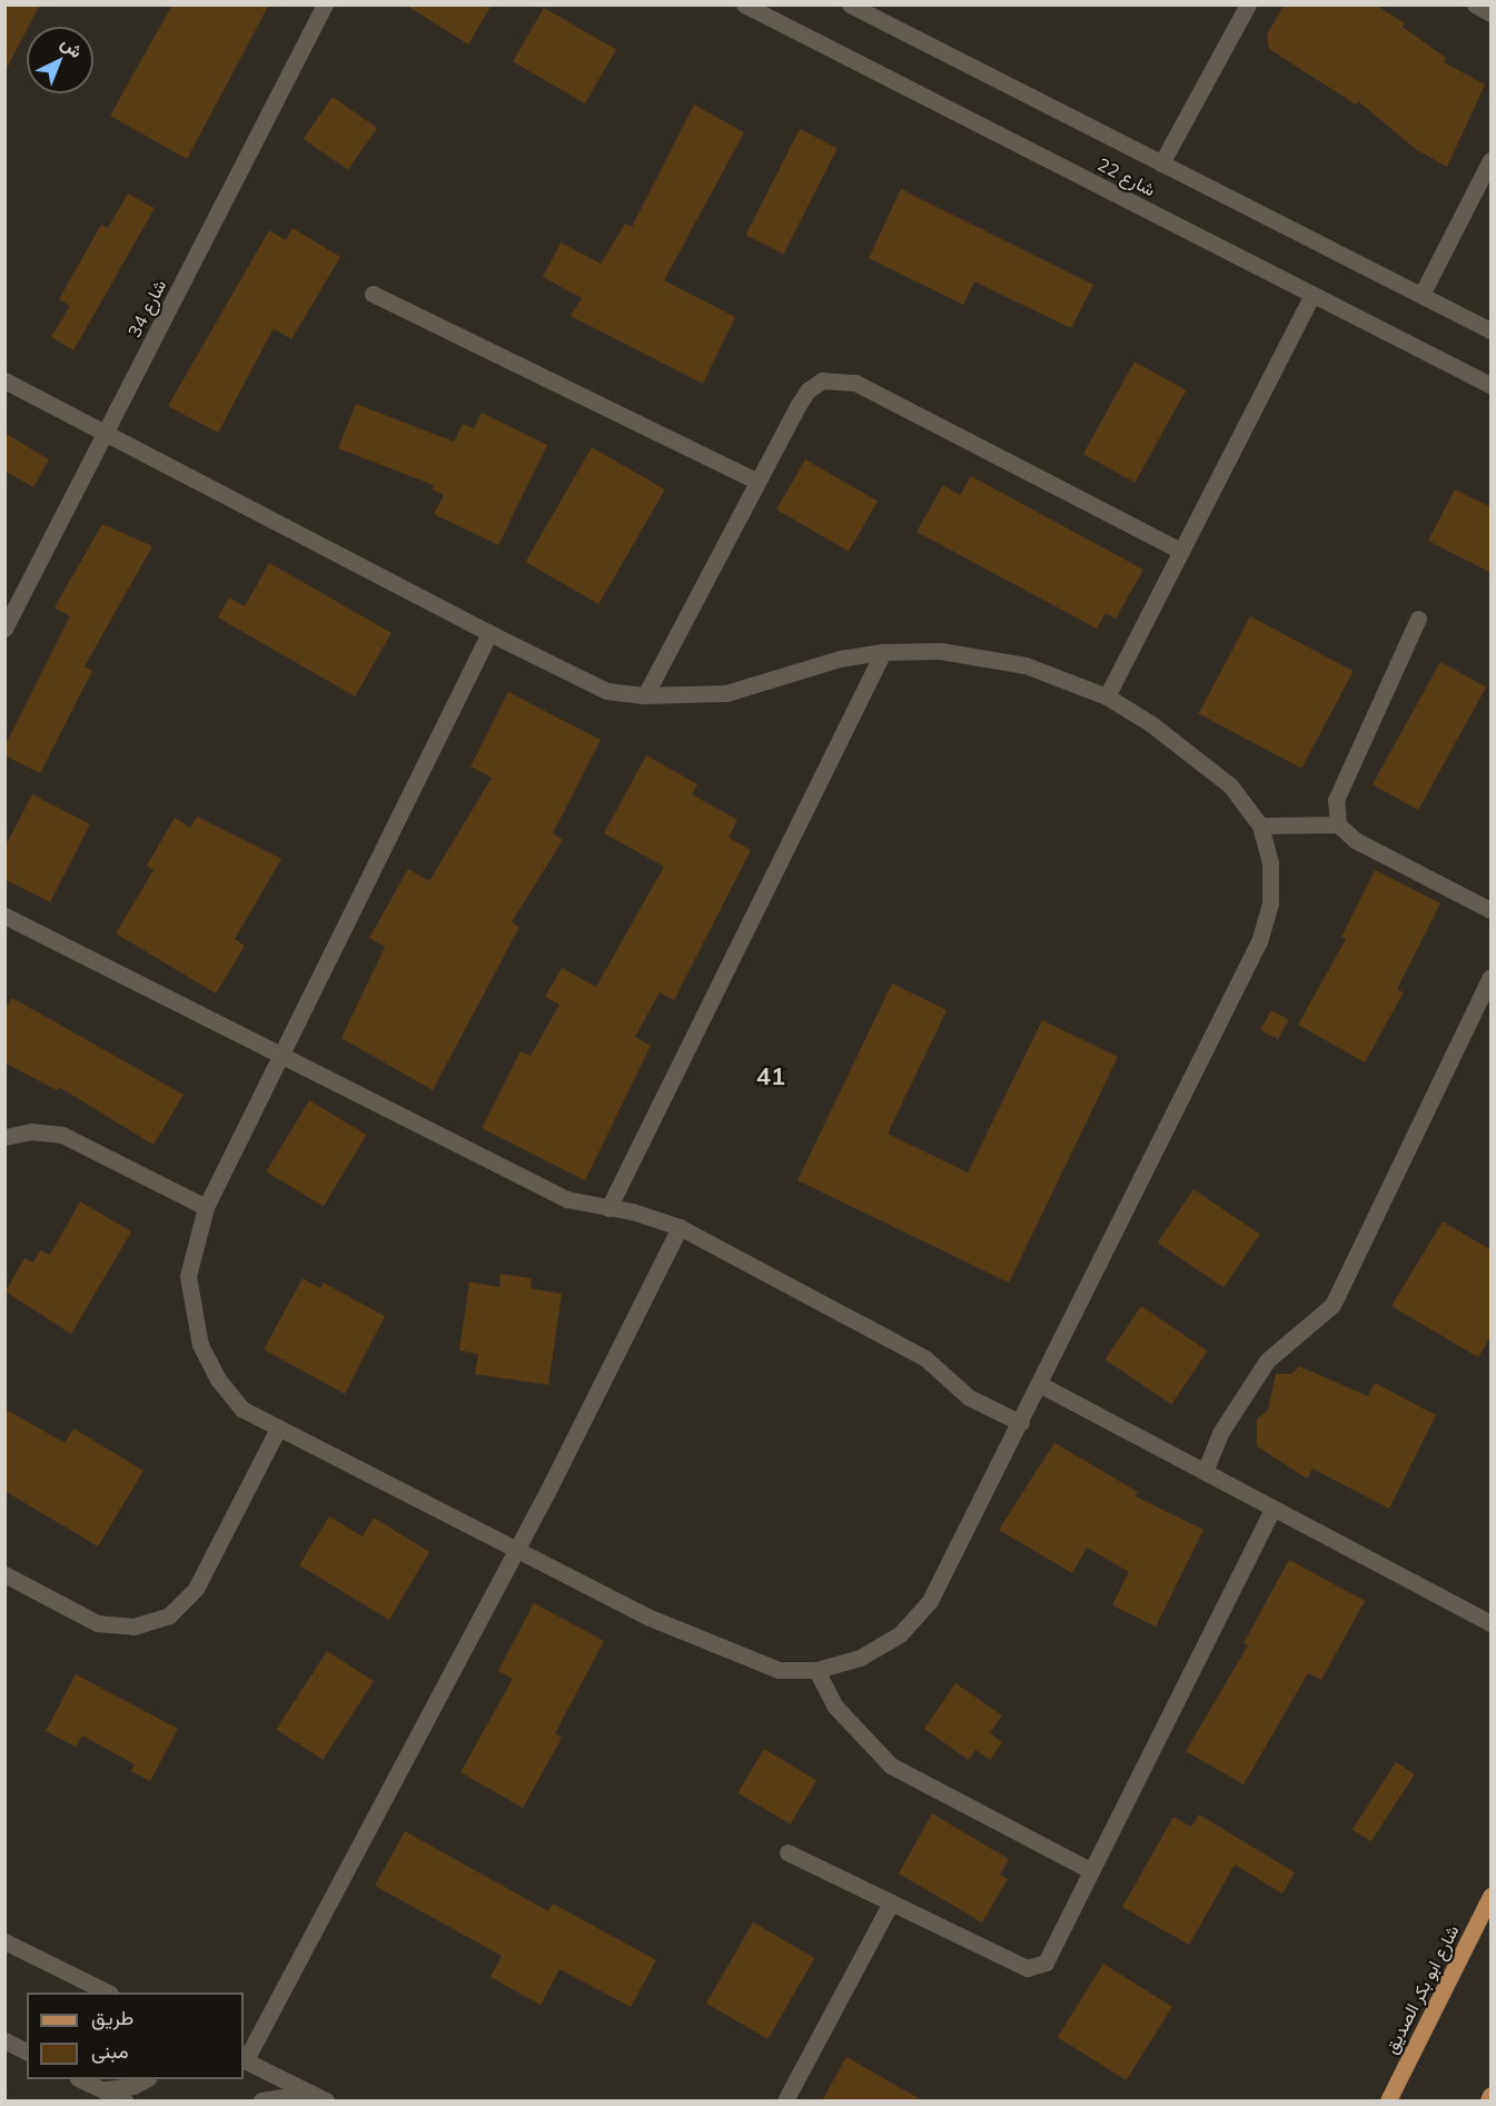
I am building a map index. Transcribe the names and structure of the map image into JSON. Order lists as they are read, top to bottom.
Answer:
{
  "streets": {
    "main road": ["شارع ابو بكر الصديق"],
    "street": ["شارع 22", "شارع 34"]
  },
  "districts": ["41"],
  "legend": ["طريق", "مبنى"],
  "north": "top right"
}
